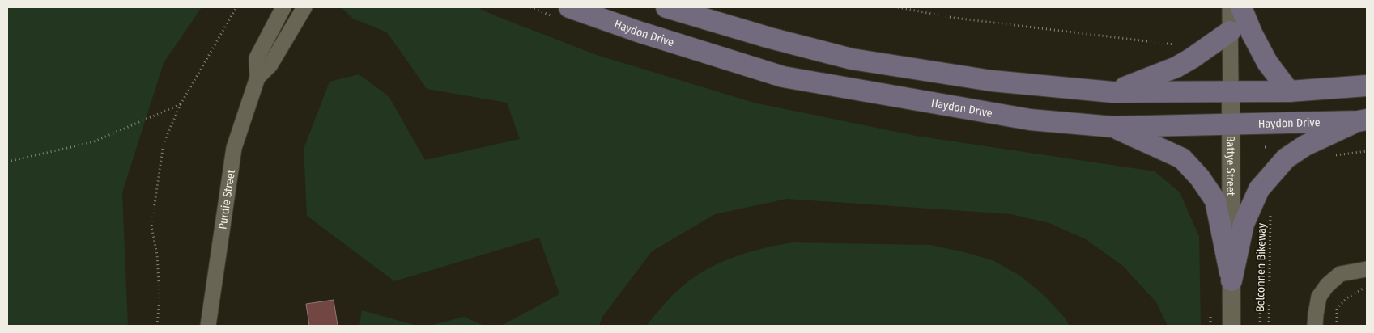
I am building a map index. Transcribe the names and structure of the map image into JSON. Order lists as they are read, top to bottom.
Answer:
{
  "streets": {
    "main road": ["Haydon Drive"],
    "street": ["Battye Street", "Purdie Street"],
    "path": ["Belconnen Bikeway"]
  },
  "crossings": [
    ["Haydon Drive", "Battye Street"]
  ]
}
